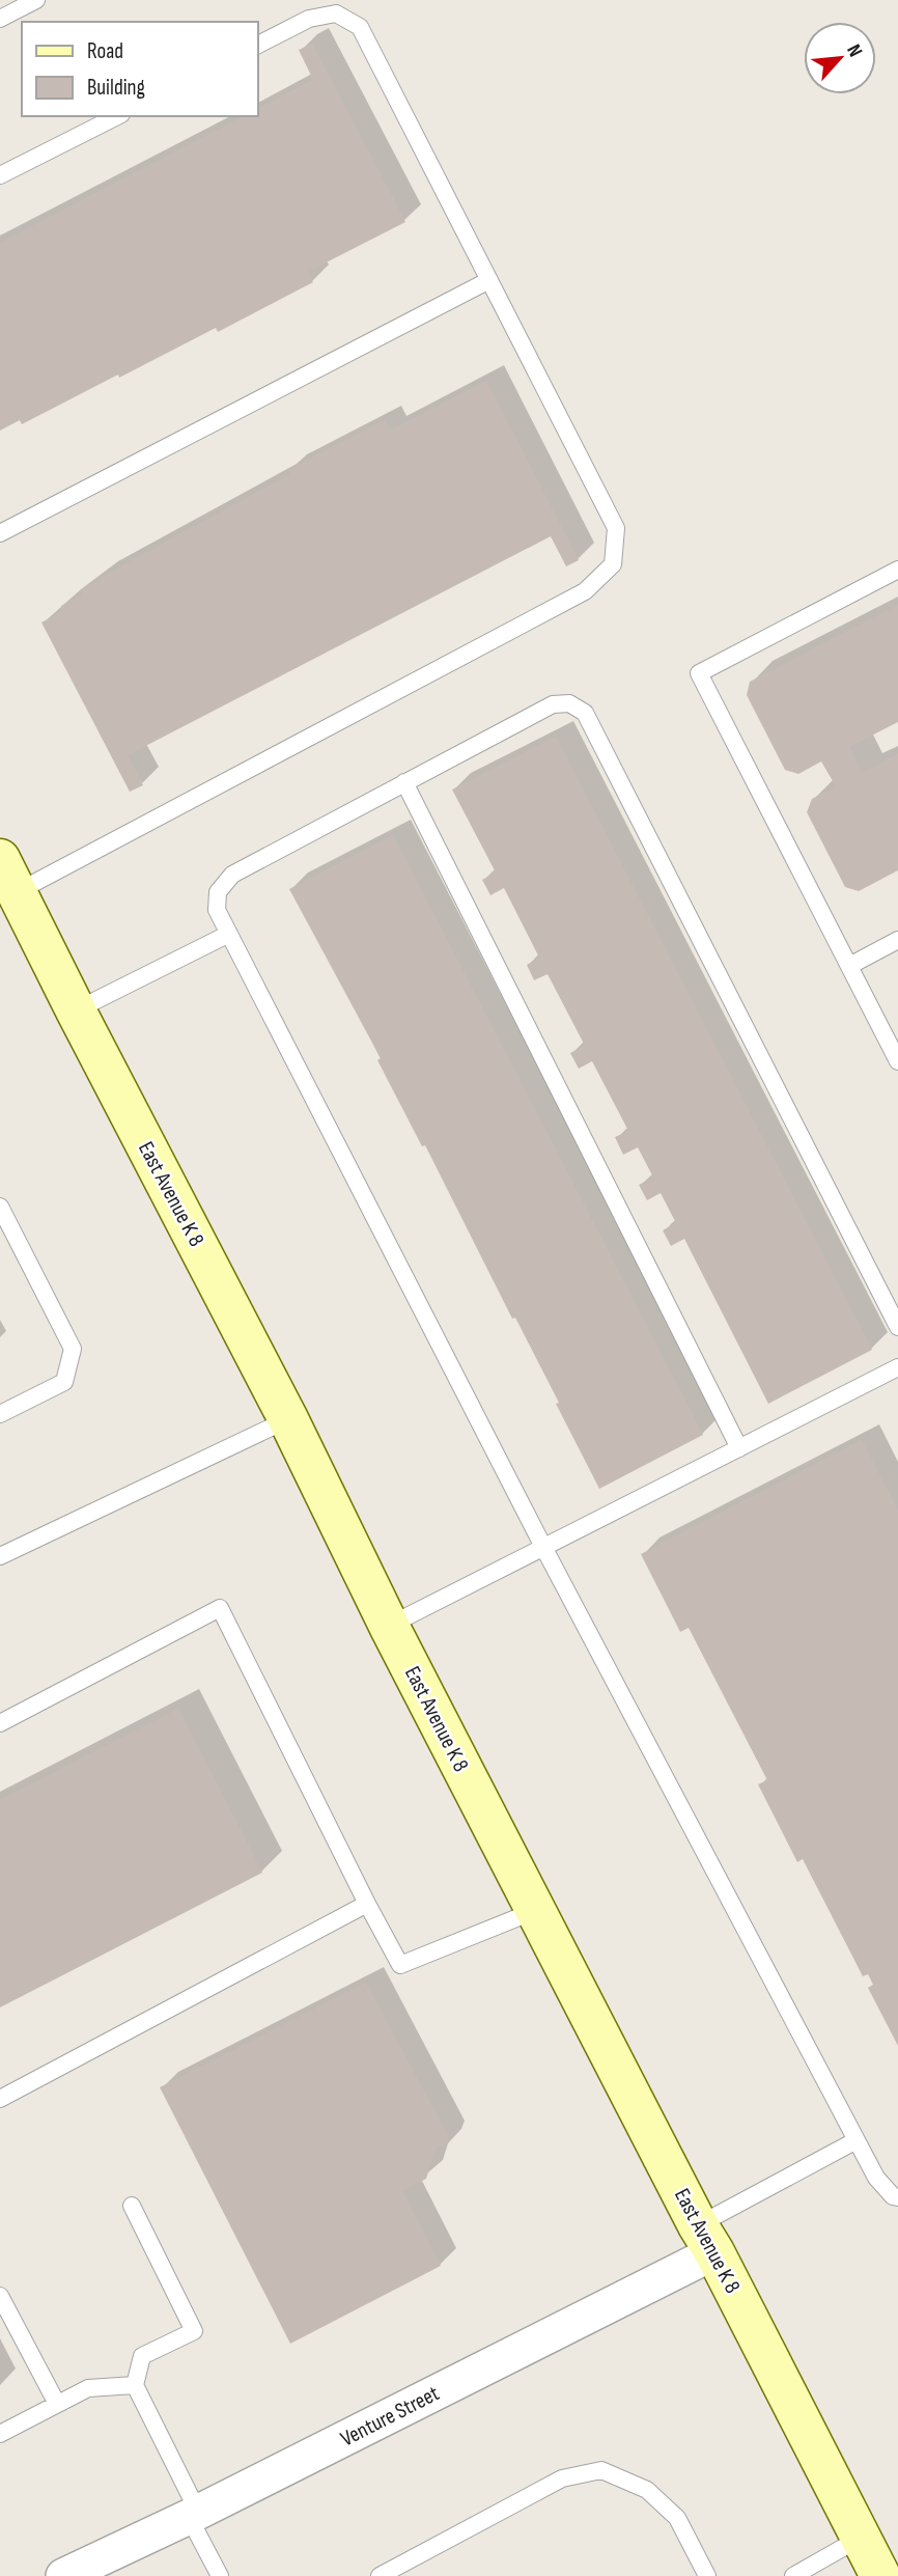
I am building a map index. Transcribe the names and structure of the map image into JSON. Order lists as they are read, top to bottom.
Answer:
{
  "streets": {
    "street": ["East Avenue K 8", "Venture Street"]
  },
  "crossings": [
    ["East Avenue K 8", "Venture Street"]
  ],
  "legend": ["Road", "Building"],
  "north": "top right"
}
